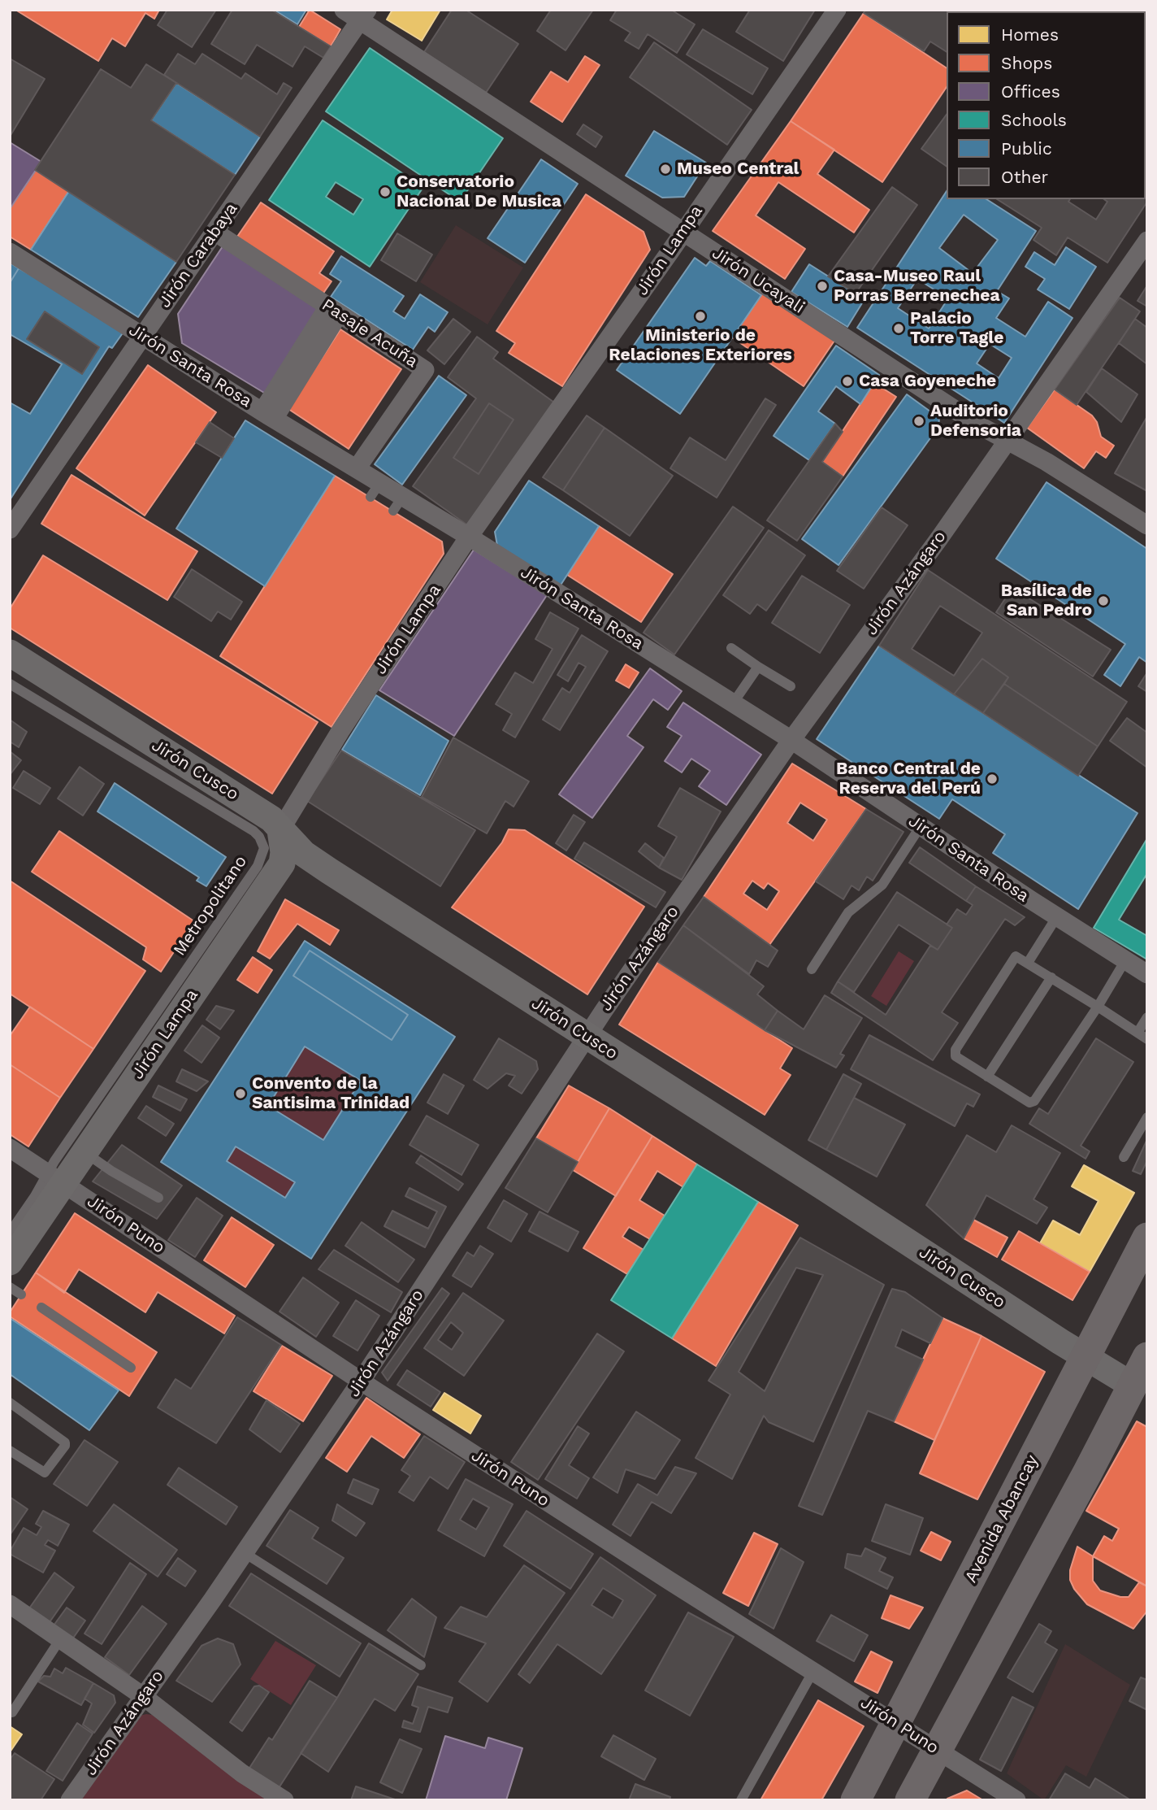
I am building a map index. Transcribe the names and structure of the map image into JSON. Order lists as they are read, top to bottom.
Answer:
{
  "streets": {
    "main road": ["Avenida Abancay"],
    "street": [
      "Jirón Lampa",
      "Jirón Carabaya",
      "Jirón Ucayali",
      "Pasaje Acuña",
      "Jirón Santa Rosa",
      "Jirón Azángaro",
      "Jirón Cusco",
      "Jirón Puno"
    ],
    "lane": ["Metropolitano"]
  },
  "crossings": [
    ["Jirón Lampa", "Jirón Ucayali"],
    ["Jirón Lampa", "Jirón Santa Rosa"],
    ["Jirón Lampa", "Jirón Cusco"],
    ["Jirón Lampa", "Metropolitano"],
    ["Jirón Lampa", "Jirón Puno"],
    ["Jirón Carabaya", "Jirón Ucayali"],
    ["Jirón Carabaya", "Pasaje Acuña"],
    ["Jirón Carabaya", "Jirón Santa Rosa"],
    ["Jirón Ucayali", "Jirón Azángaro"],
    ["Pasaje Acuña", "Jirón Santa Rosa"],
    ["Jirón Santa Rosa", "Jirón Azángaro"],
    ["Jirón Azángaro", "Jirón Cusco"],
    ["Jirón Azángaro", "Jirón Puno"],
    ["Jirón Cusco", "Avenida Abancay"],
    ["Metropolitano", "Jirón Puno"],
    ["Jirón Puno", "Avenida Abancay"]
  ],
  "places": [
    "Museo Central",
    "Conservatorio Nacional De Musica",
    "Casa-Museo Raul Porras Berrenechea",
    "Ministerio de Relaciones Exteriores",
    "Palacio Torre Tagle",
    "Casa Goyeneche",
    "Auditorio Defensoria",
    "Basílica de San Pedro",
    "Banco Central de Reserva del Perú",
    "Convento de la Santisima Trinidad"
  ],
  "legend": [
    "Homes",
    "Shops",
    "Offices",
    "Schools",
    "Public",
    "Other"
  ]
}
